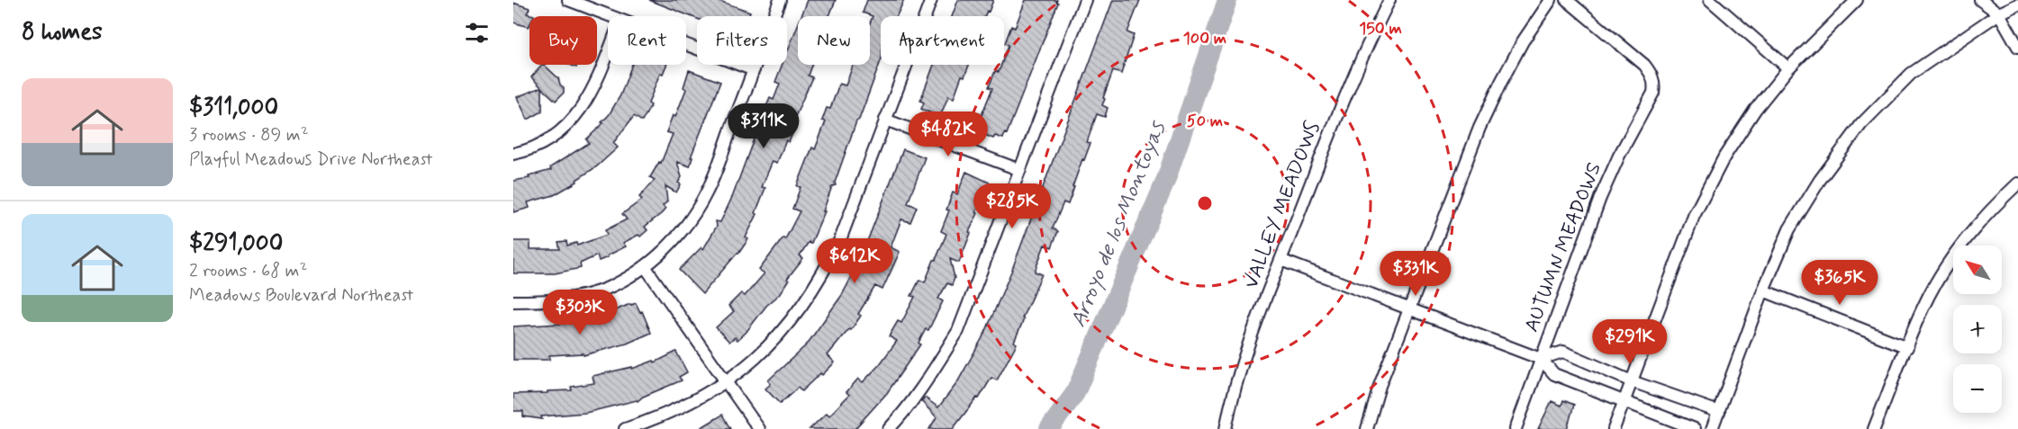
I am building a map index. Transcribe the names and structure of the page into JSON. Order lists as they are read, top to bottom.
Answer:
{
  "streets": {
    "street": ["VALLEY MEADOWS", "AUTUMN MEADOWS"]
  },
  "water": ["Arroyo de los Montoyas"],
  "north": "top left",
  "page": {
    "heading": "8 homes",
    "chip": [
      "Buy",
      "Rent",
      "Filters",
      "New",
      "Apartment"
    ],
    "list": [
      {
        "name": "$311,000",
        "note": "3 rooms · 89 m² · Playful Meadows Drive Northeast"
      },
      {
        "name": "$291,000",
        "note": "2 rooms · 68 m² · Meadows Boulevard Northeast"
      }
    ],
    "price": [
      "$311K",
      "$482K",
      "$285K",
      "$612K",
      "$331K",
      "$365K",
      "$303K",
      "$291K"
    ],
    "map_buttons": ["+", "−"]
  },
  "rings": ["150 m", "100 m", "50 m"]
}
